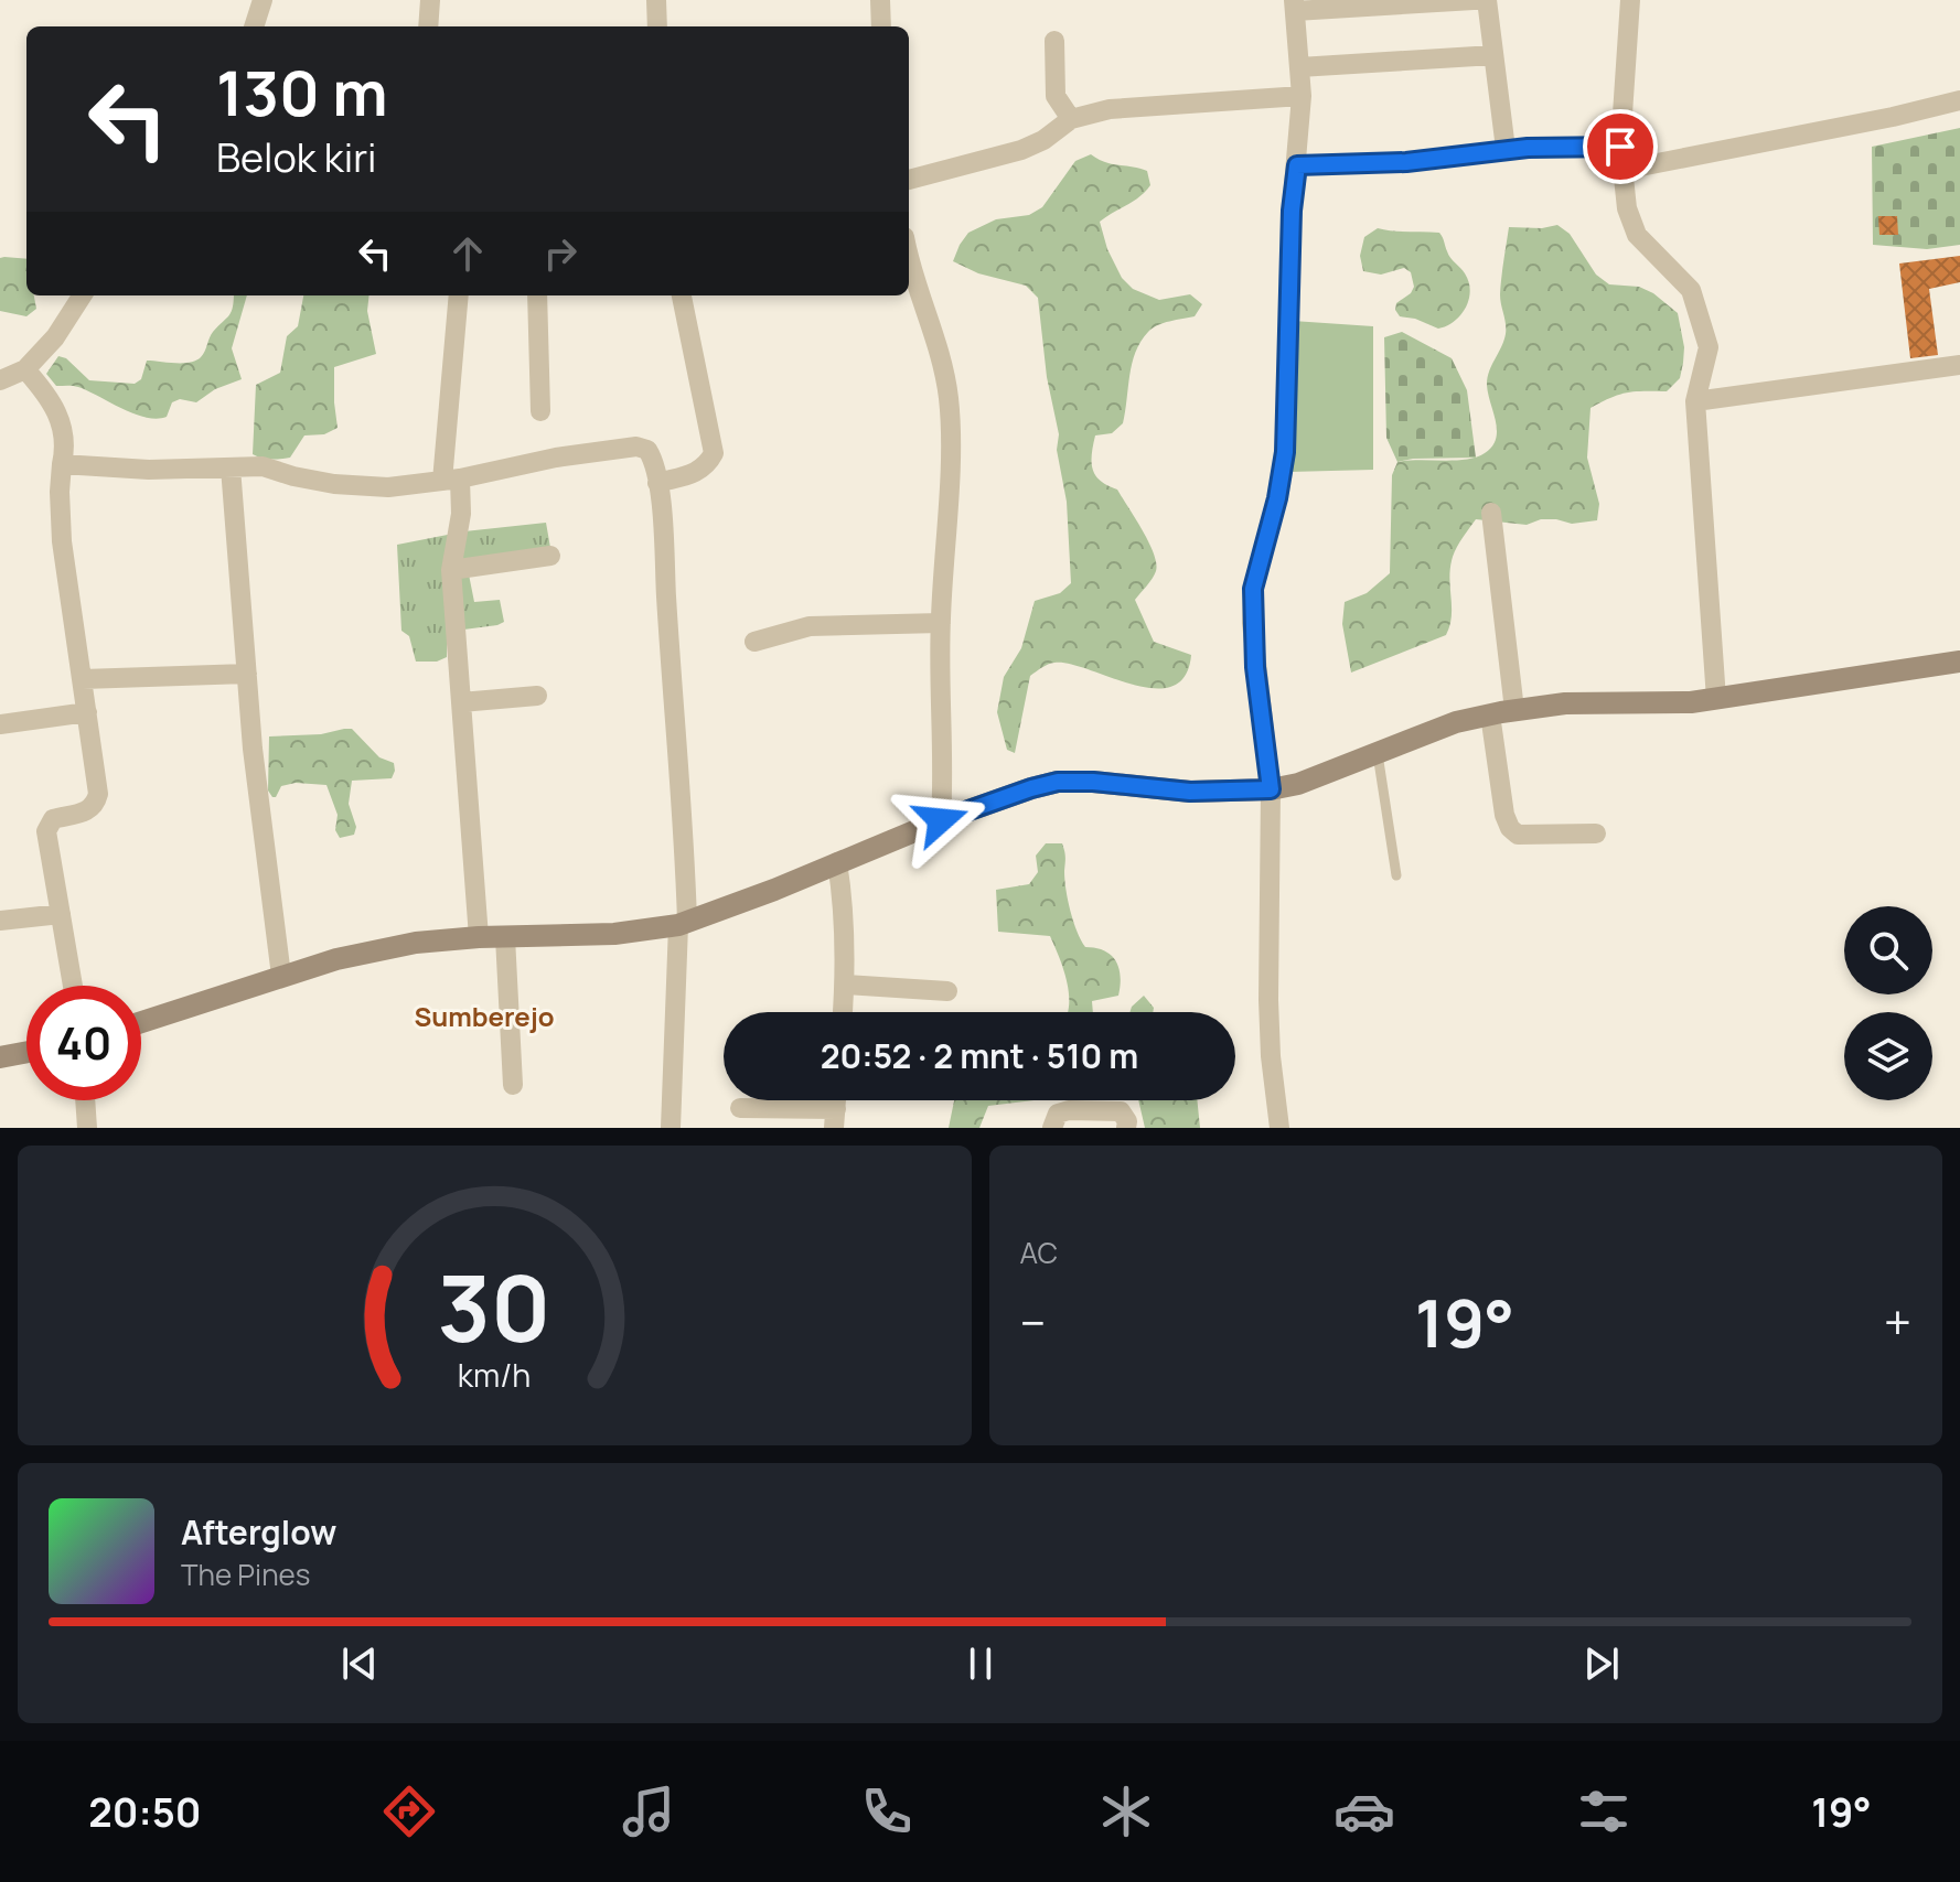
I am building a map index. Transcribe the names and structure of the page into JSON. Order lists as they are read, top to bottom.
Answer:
{
  "districts": ["Sumberejo"],
  "page": {
    "turn": ["130 m", "Belok kiri"],
    "limit": "40",
    "trip": "20:52 · 2 mnt · 510 m",
    "tile": "AC",
    "heat": ["−", "19°", "+"],
    "song": ["Afterglow", "The Pines"],
    "tabs": ["20:50", "19°"],
    "gauge": ["30", "km/h"]
  }
}
